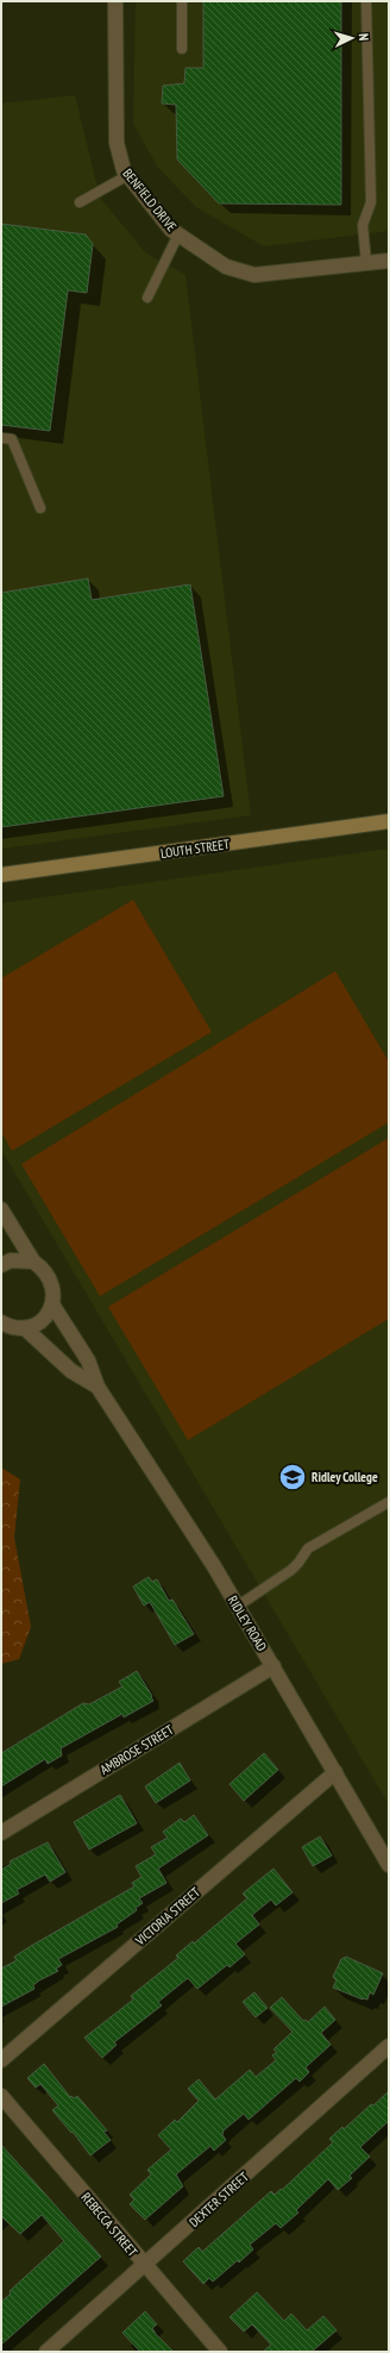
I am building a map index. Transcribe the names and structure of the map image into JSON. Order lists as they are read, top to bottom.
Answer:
{
  "streets": {
    "main road": ["LOUTH STREET"],
    "street": [
      "BENFIELD DRIVE",
      "RIDLEY ROAD",
      "AMBROSE STREET",
      "VICTORIA STREET",
      "DEXTER STREET",
      "REBECCA STREET"
    ]
  },
  "crossings": [
    ["RIDLEY ROAD", "AMBROSE STREET"],
    ["RIDLEY ROAD", "VICTORIA STREET"],
    ["DEXTER STREET", "REBECCA STREET"]
  ],
  "places": {
    "school or university": ["Ridley College"]
  },
  "north": "right"
}
